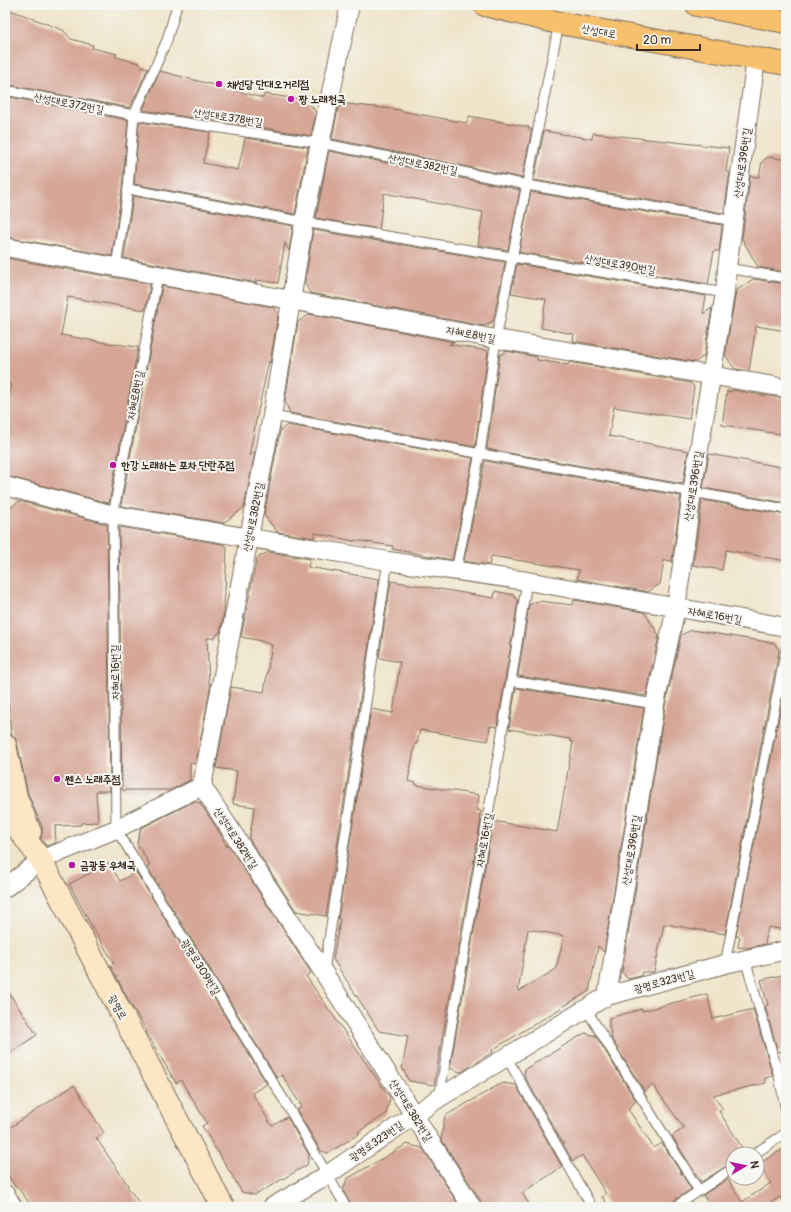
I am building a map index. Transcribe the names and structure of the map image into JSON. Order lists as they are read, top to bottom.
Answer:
{
  "streets": {
    "main road": ["산성대로", "광명로"],
    "street": [
      "산성대로396번길",
      "산성대로382번길",
      "자혜로8번길",
      "자혜로16번길",
      "광명로323번길"
    ],
    "lane": [
      "산성대로372번길",
      "산성대로378번길",
      "산성대로390번길",
      "광명로309번길"
    ]
  },
  "crossings": [
    ["산성대로", "산성대로396번길"],
    ["산성대로372번길", "산성대로378번길"],
    ["산성대로378번길", "산성대로382번길"],
    ["산성대로396번길", "산성대로390번길"],
    ["산성대로396번길", "자혜로8번길"],
    ["산성대로396번길", "자혜로16번길"],
    ["산성대로396번길", "광명로323번길"],
    ["산성대로382번길", "자혜로8번길"],
    ["산성대로382번길", "자혜로16번길"],
    ["산성대로382번길", "광명로323번길"],
    ["자혜로8번길", "자혜로16번길"],
    ["자혜로16번길", "광명로309번길"],
    ["자혜로16번길", "광명로323번길"],
    ["광명로309번길", "광명로323번길"]
  ],
  "places": [
    "채선당 단대오거리점",
    "짱 노래천국",
    "한강 노래하는 포차 단란주점",
    "쎈스 노래주점",
    "금광동 우체국"
  ],
  "scale_bar": "20 m",
  "north": "right"
}
